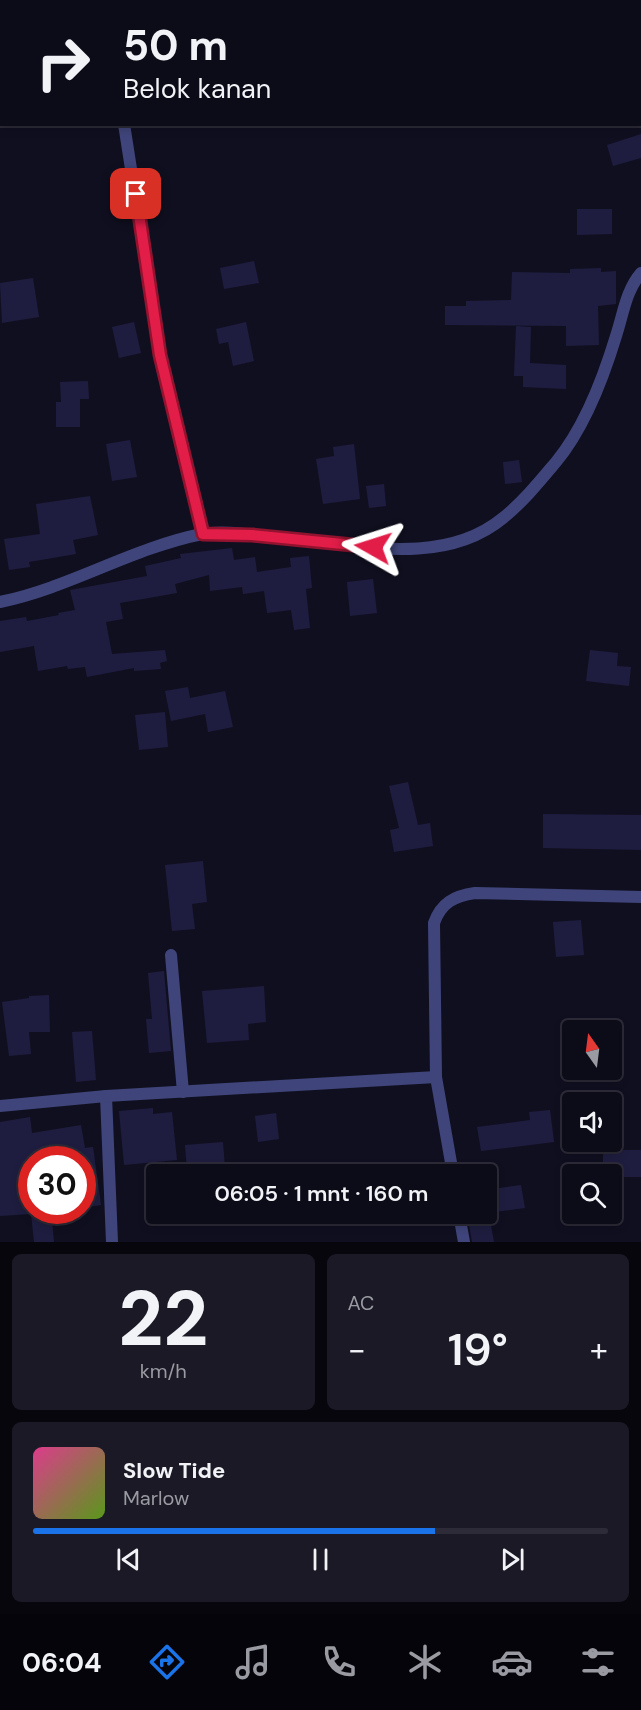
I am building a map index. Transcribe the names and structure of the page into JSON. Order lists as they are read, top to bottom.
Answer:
{
  "north": "top",
  "page": {
    "turn": ["50 m", "Belok kanan"],
    "limit": "30",
    "trip": "06:05 · 1 mnt · 160 m",
    "tile": [
      ["22", "km/h"],
      "AC"
    ],
    "heat": ["−", "19°", "+"],
    "song": ["Slow Tide", "Marlow"],
    "tabs": "06:04"
  }
}
